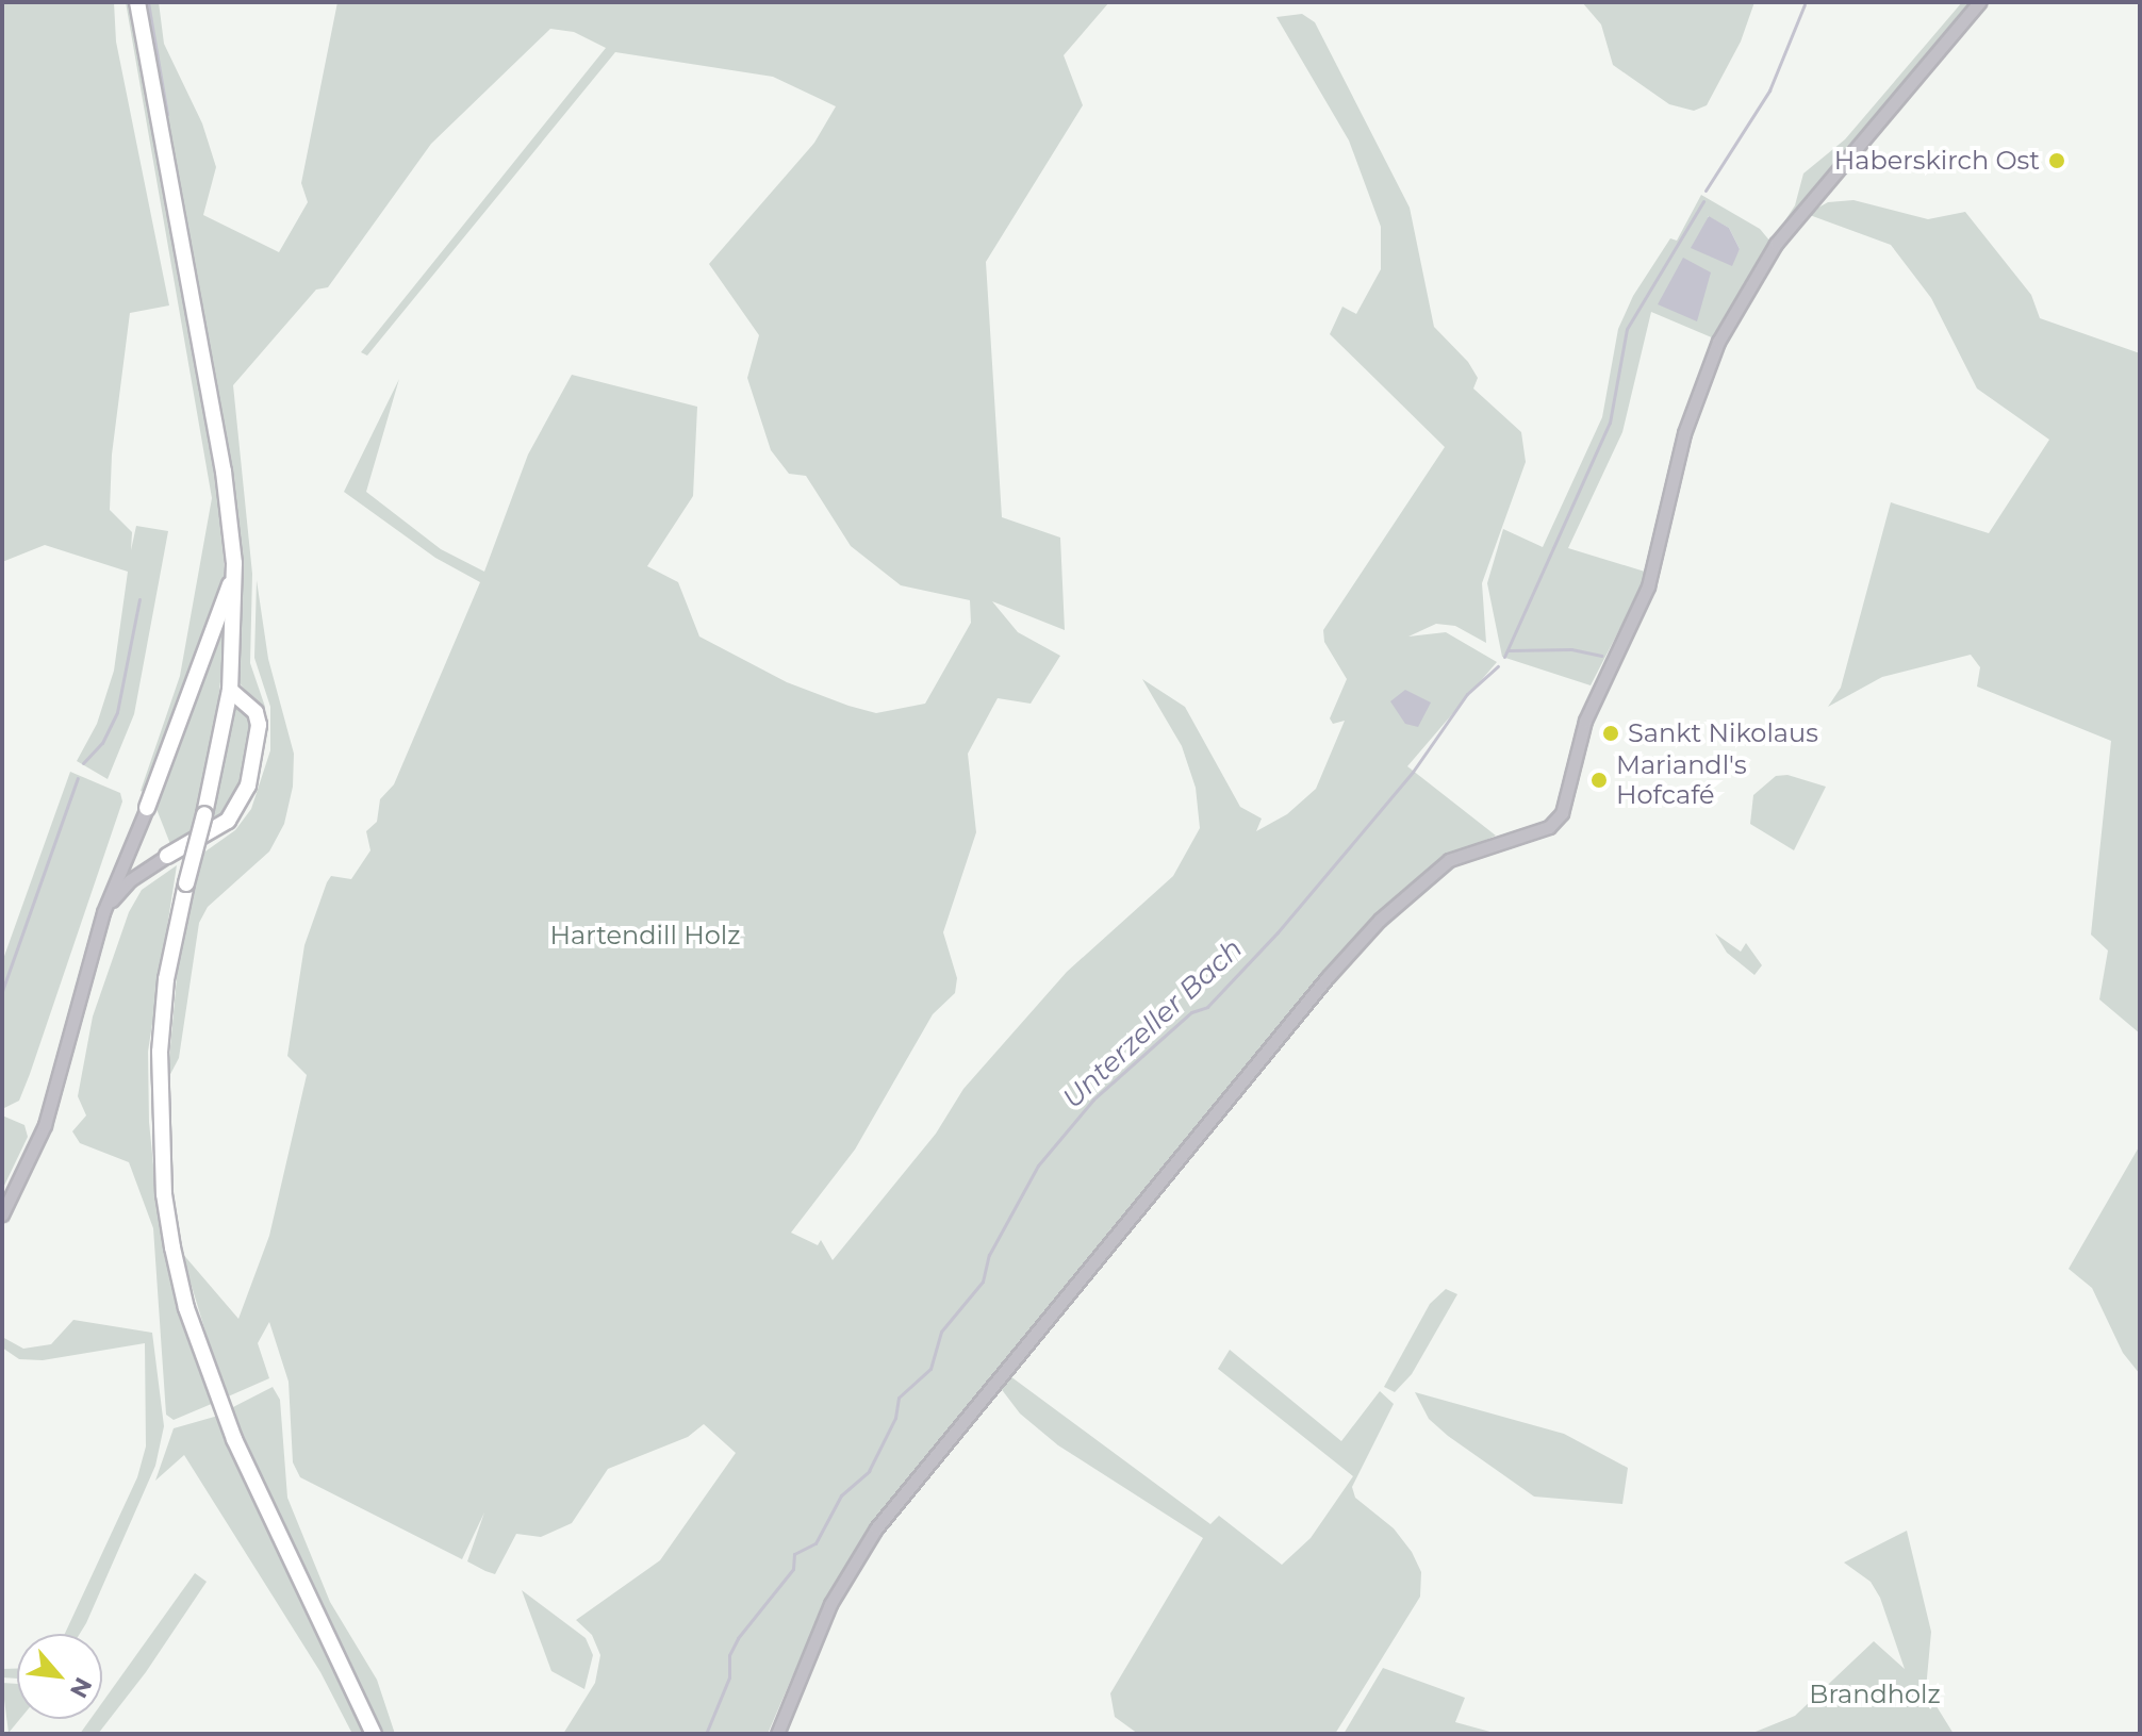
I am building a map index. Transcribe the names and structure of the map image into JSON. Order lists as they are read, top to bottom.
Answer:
{
  "water": ["Unterzeller Bach"],
  "parks": ["Hartendill Holz", "Brandholz"],
  "places": ["Haberskirch Ost", "Sankt Nikolaus", "Mariandl's Hofcafé"],
  "north": "bottom right"
}
